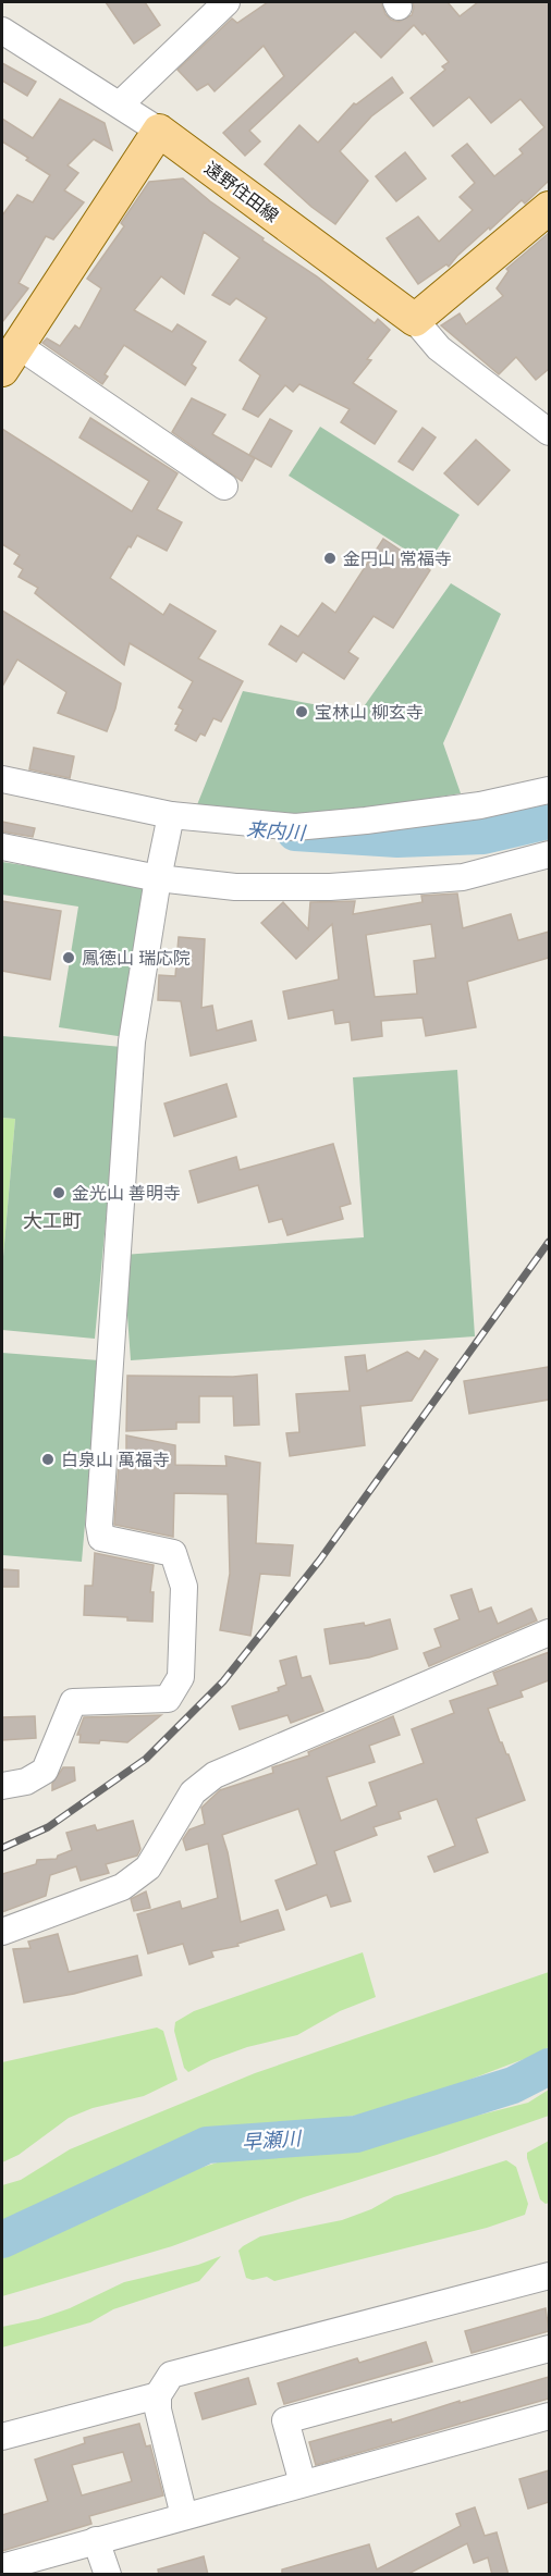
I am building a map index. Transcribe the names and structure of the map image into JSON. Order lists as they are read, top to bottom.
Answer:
{
  "streets": {
    "main road": ["遠野住田線"]
  },
  "districts": ["大工町"],
  "water": ["来内川", "早瀬川"],
  "places": [
    "金円山 常福寺",
    "宝林山 柳玄寺",
    "鳳徳山 瑞応院",
    "金光山 善明寺",
    "白泉山 萬福寺"
  ]
}
